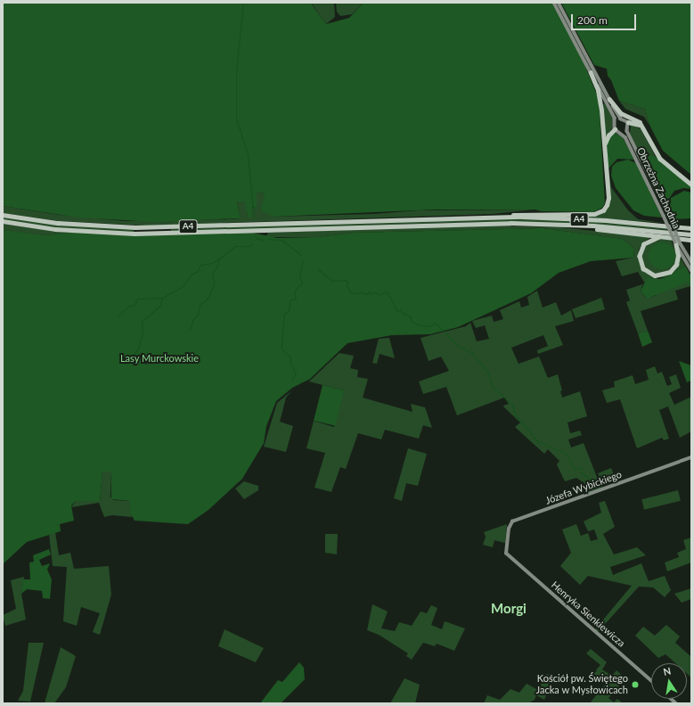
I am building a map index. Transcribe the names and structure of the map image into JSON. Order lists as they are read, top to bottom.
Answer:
{
  "streets": {
    "highway": ["A4"],
    "street": ["Obrzeżna Zachodnia", "Józefa Wybickiego", "Henryka Sienkiewicza"]
  },
  "crossings": [
    ["Józefa Wybickiego", "Henryka Sienkiewicza"]
  ],
  "districts": ["Morgi"],
  "parks": ["Lasy Murckowskie"],
  "places": ["Kościół pw. Świętego Jacka w Mysłowicach"],
  "scale_bar": "200 m",
  "north": "top"
}
